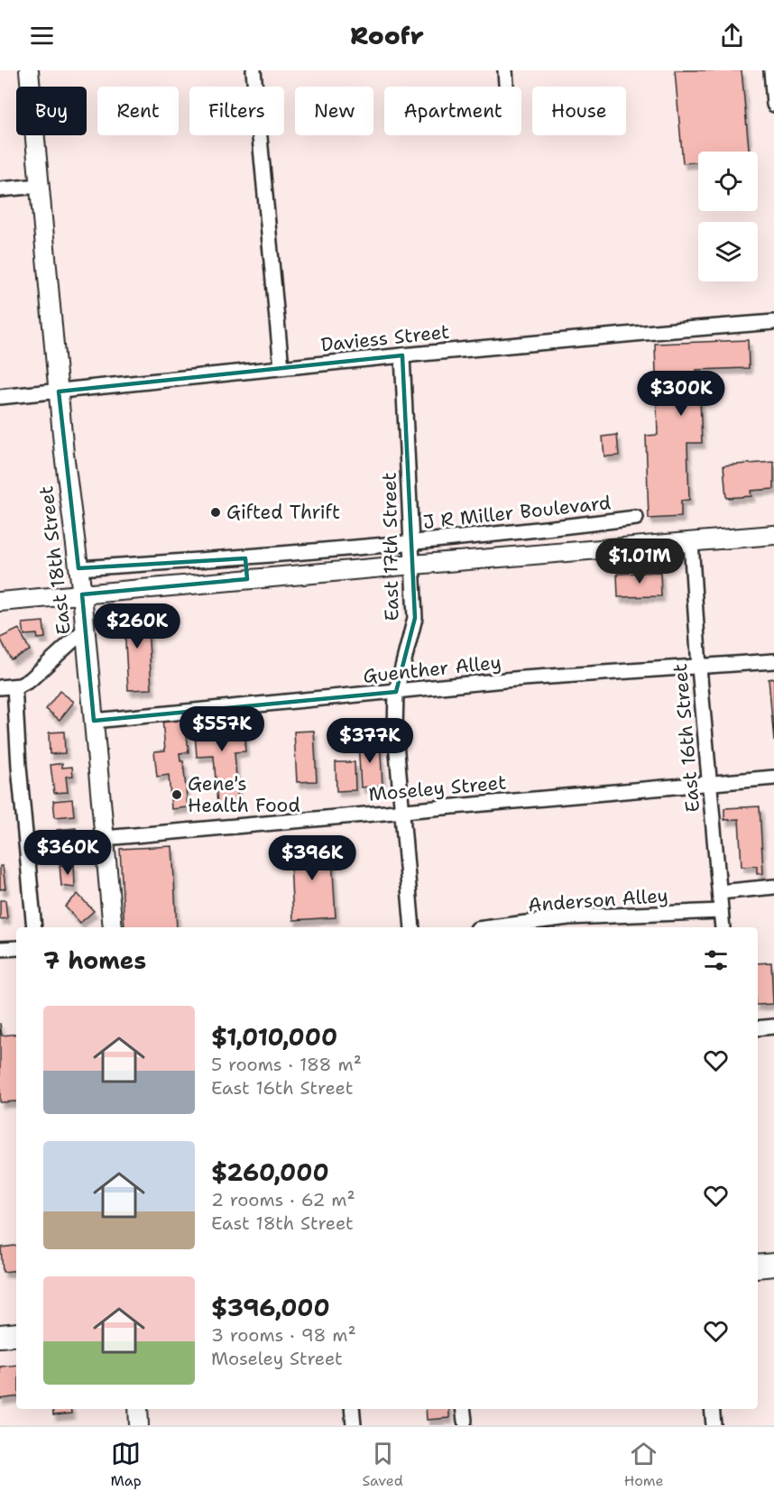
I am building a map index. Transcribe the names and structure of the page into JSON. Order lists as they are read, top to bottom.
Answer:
{
  "streets": {
    "street": [
      "Daviess Street",
      "J R Miller Boulevard",
      "East 17th Street",
      "East 18th Street",
      "Guenther Alley",
      "East 16th Street",
      "Moseley Street",
      "Anderson Alley"
    ]
  },
  "crossings": [
    ["Daviess Street", "East 17th Street"],
    ["Daviess Street", "East 18th Street"],
    ["J R Miller Boulevard", "East 17th Street"],
    ["J R Miller Boulevard", "East 18th Street"],
    ["East 17th Street", "Guenther Alley"],
    ["East 17th Street", "Moseley Street"],
    ["East 18th Street", "Guenther Alley"],
    ["East 18th Street", "Moseley Street"],
    ["Guenther Alley", "East 16th Street"],
    ["East 16th Street", "Moseley Street"],
    ["East 16th Street", "Anderson Alley"]
  ],
  "places": ["Gifted Thrift", "Gene's Health Food"],
  "page": {
    "header": "Roofr",
    "chip": [
      "Buy",
      "Rent",
      "Filters",
      "New",
      "Apartment",
      "House"
    ],
    "price": [
      "$300K",
      "$1.01M",
      "$260K",
      "$557K",
      "$377K",
      "$360K",
      "$396K"
    ],
    "heading": "7 homes",
    "list": [
      {
        "name": "$1,010,000",
        "note": "5 rooms · 188 m² · East 16th Street"
      },
      {
        "name": "$260,000",
        "note": "2 rooms · 62 m² · East 18th Street"
      },
      {
        "name": "$396,000",
        "note": "3 rooms · 98 m² · Moseley Street"
      }
    ],
    "tabs": ["Map", "Saved", "Home"]
  }
}
